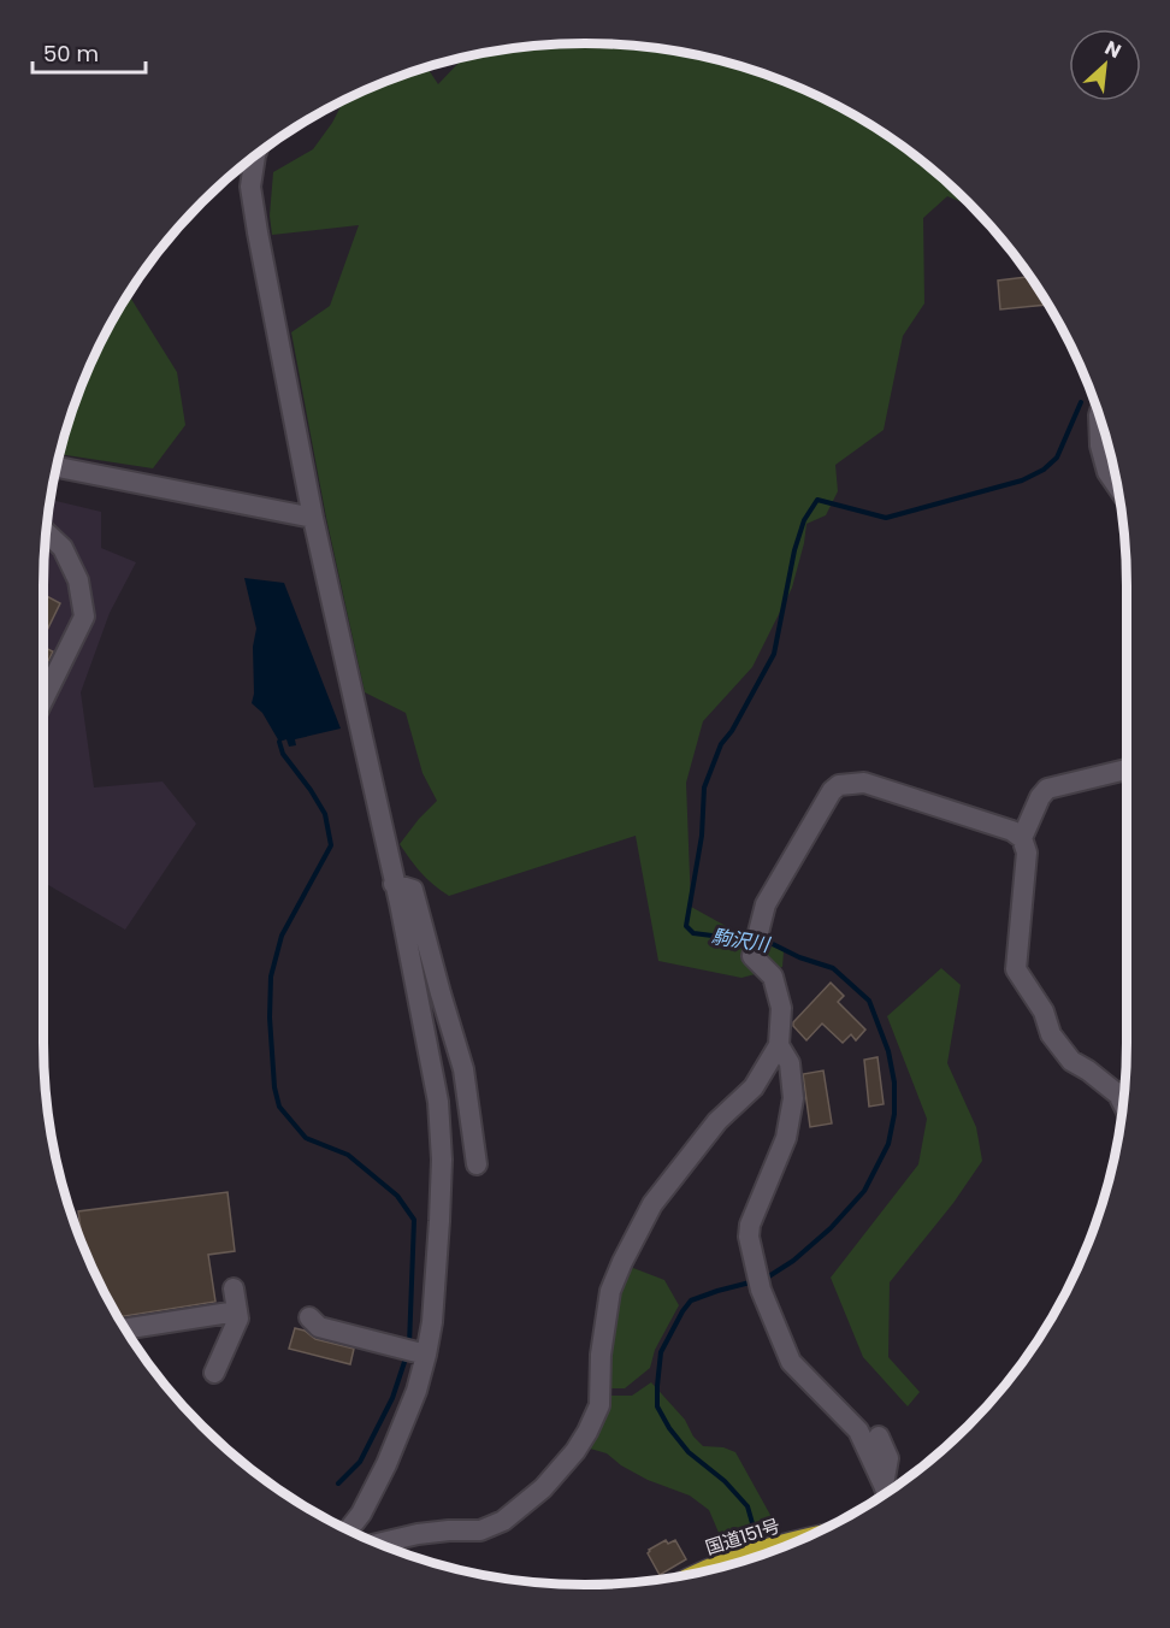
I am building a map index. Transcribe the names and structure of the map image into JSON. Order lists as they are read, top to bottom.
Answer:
{
  "streets": {
    "highway": ["国道151号"]
  },
  "water": ["駒沢川"],
  "scale_bar": "50 m",
  "north": "top right"
}
